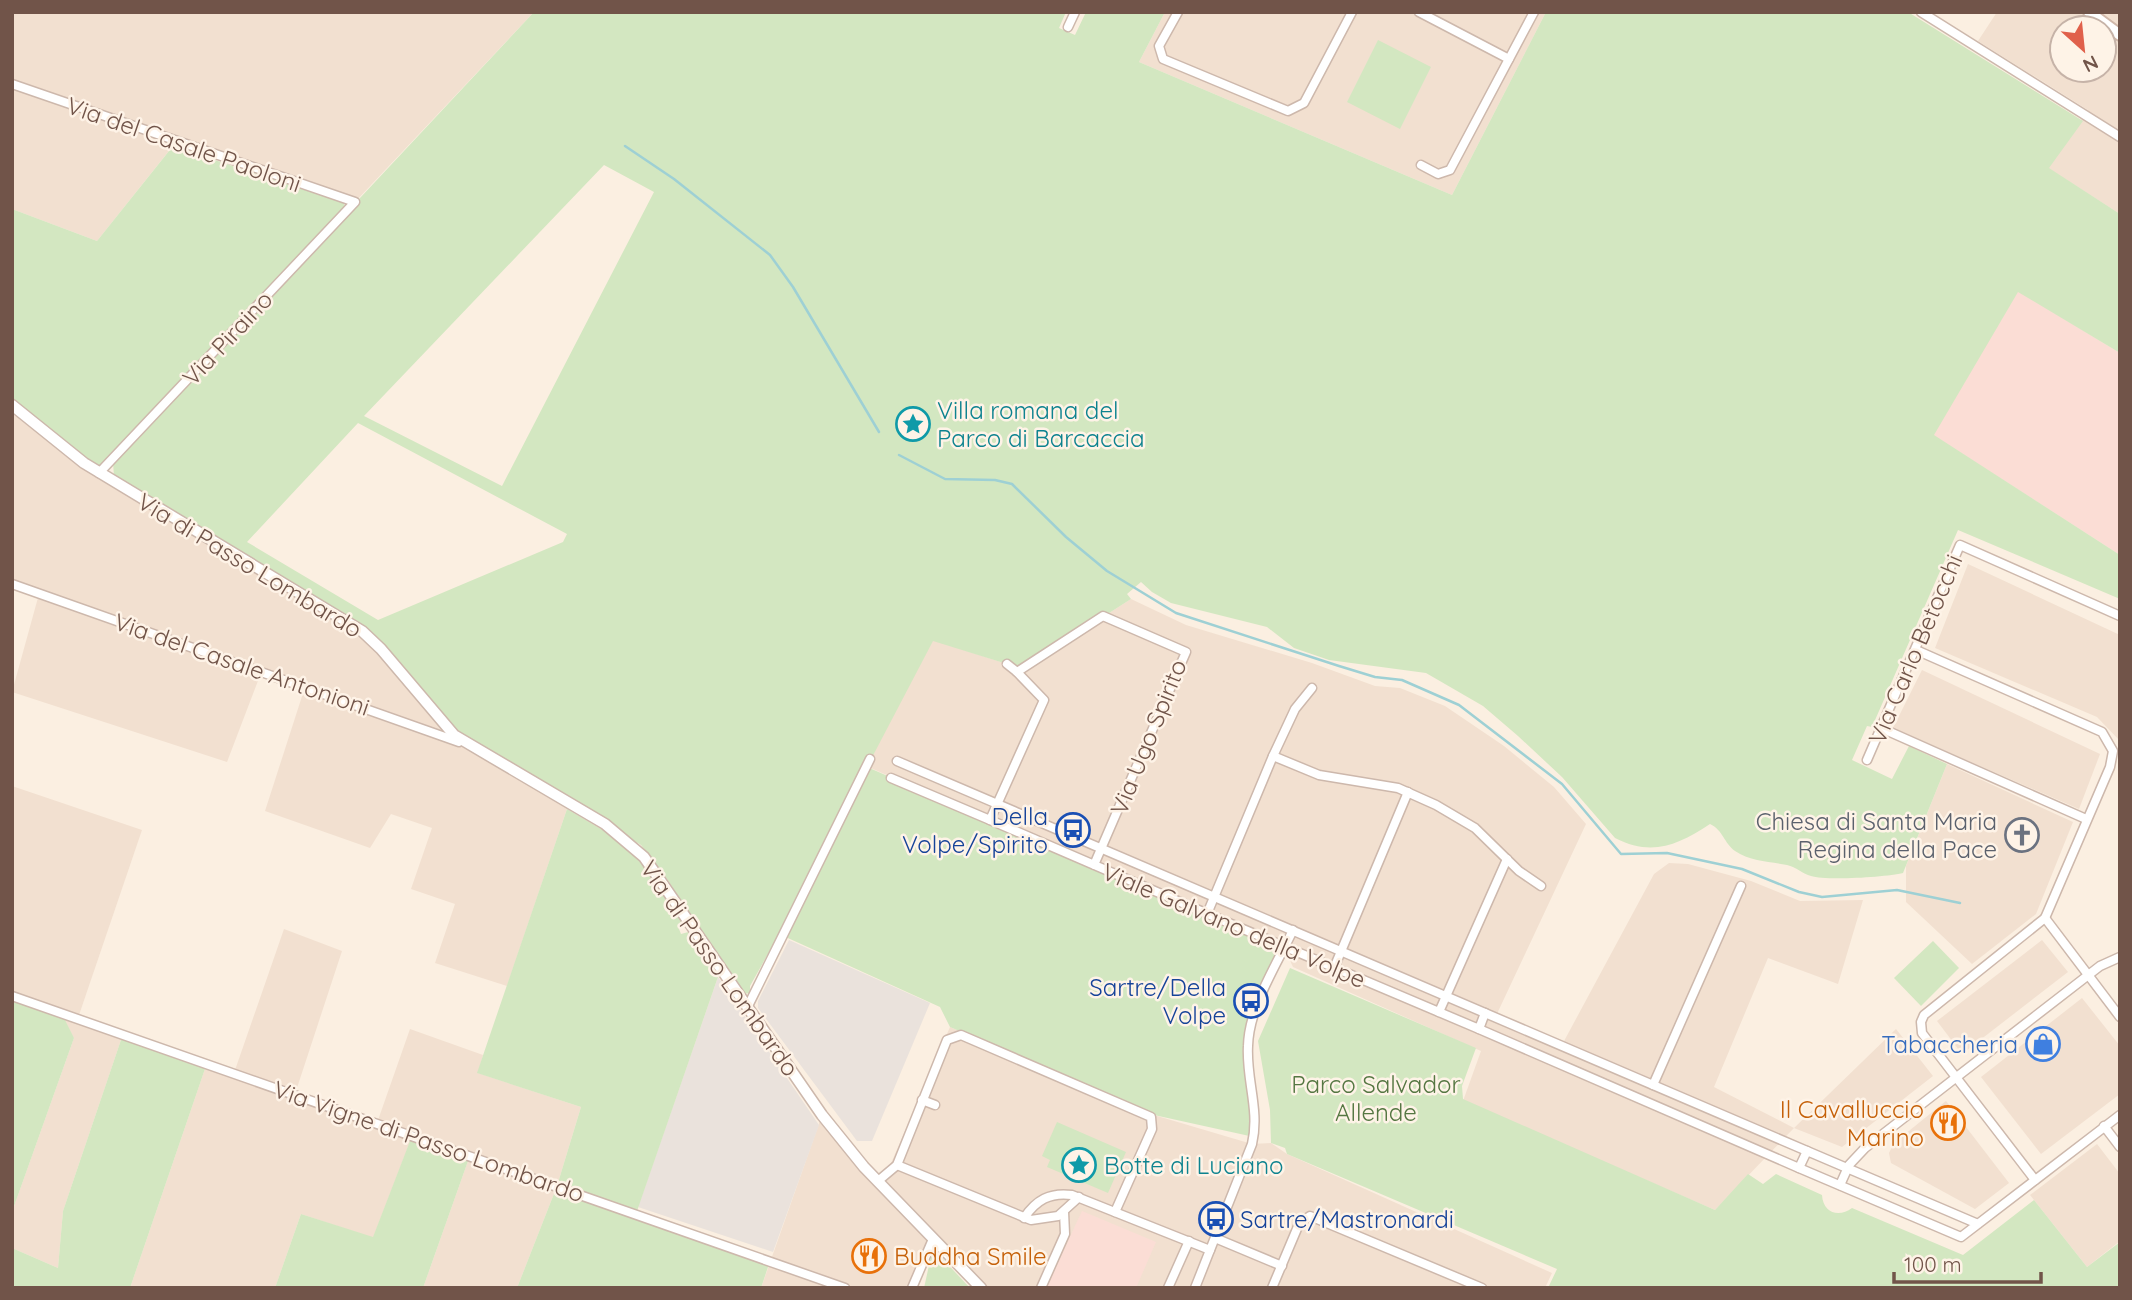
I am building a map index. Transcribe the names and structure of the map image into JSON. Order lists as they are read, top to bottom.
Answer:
{
  "streets": {
    "street": [
      "Via del Casale Paoloni",
      "Via Piraino",
      "Via di Passo Lombardo",
      "Via Carlo Betocchi",
      "Via del Casale Antonioni",
      "Via Ugo Spirito",
      "Viale Galvano della Volpe",
      "Via Vigne di Passo Lombardo"
    ]
  },
  "crossings": [
    ["Via del Casale Paoloni", "Via Piraino"],
    ["Via Piraino", "Via di Passo Lombardo"],
    ["Via di Passo Lombardo", "Via del Casale Antonioni"],
    ["Via Ugo Spirito", "Viale Galvano della Volpe"]
  ],
  "parks": ["Parco Salvador Allende"],
  "places": {
    "place": ["Villa romana del Parco di Barcaccia", "Botte di Luciano"],
    "bus stop": ["Della Volpe/Spirito", "Sartre/Della Volpe", "Sartre/Mastronardi"],
    "church": ["Chiesa di Santa Maria Regina della Pace"],
    "shop": ["Tabaccheria"],
    "restaurant": ["Il Cavalluccio Marino", "Buddha Smile"]
  },
  "scale_bar": "100 m",
  "north": "bottom right"
}
